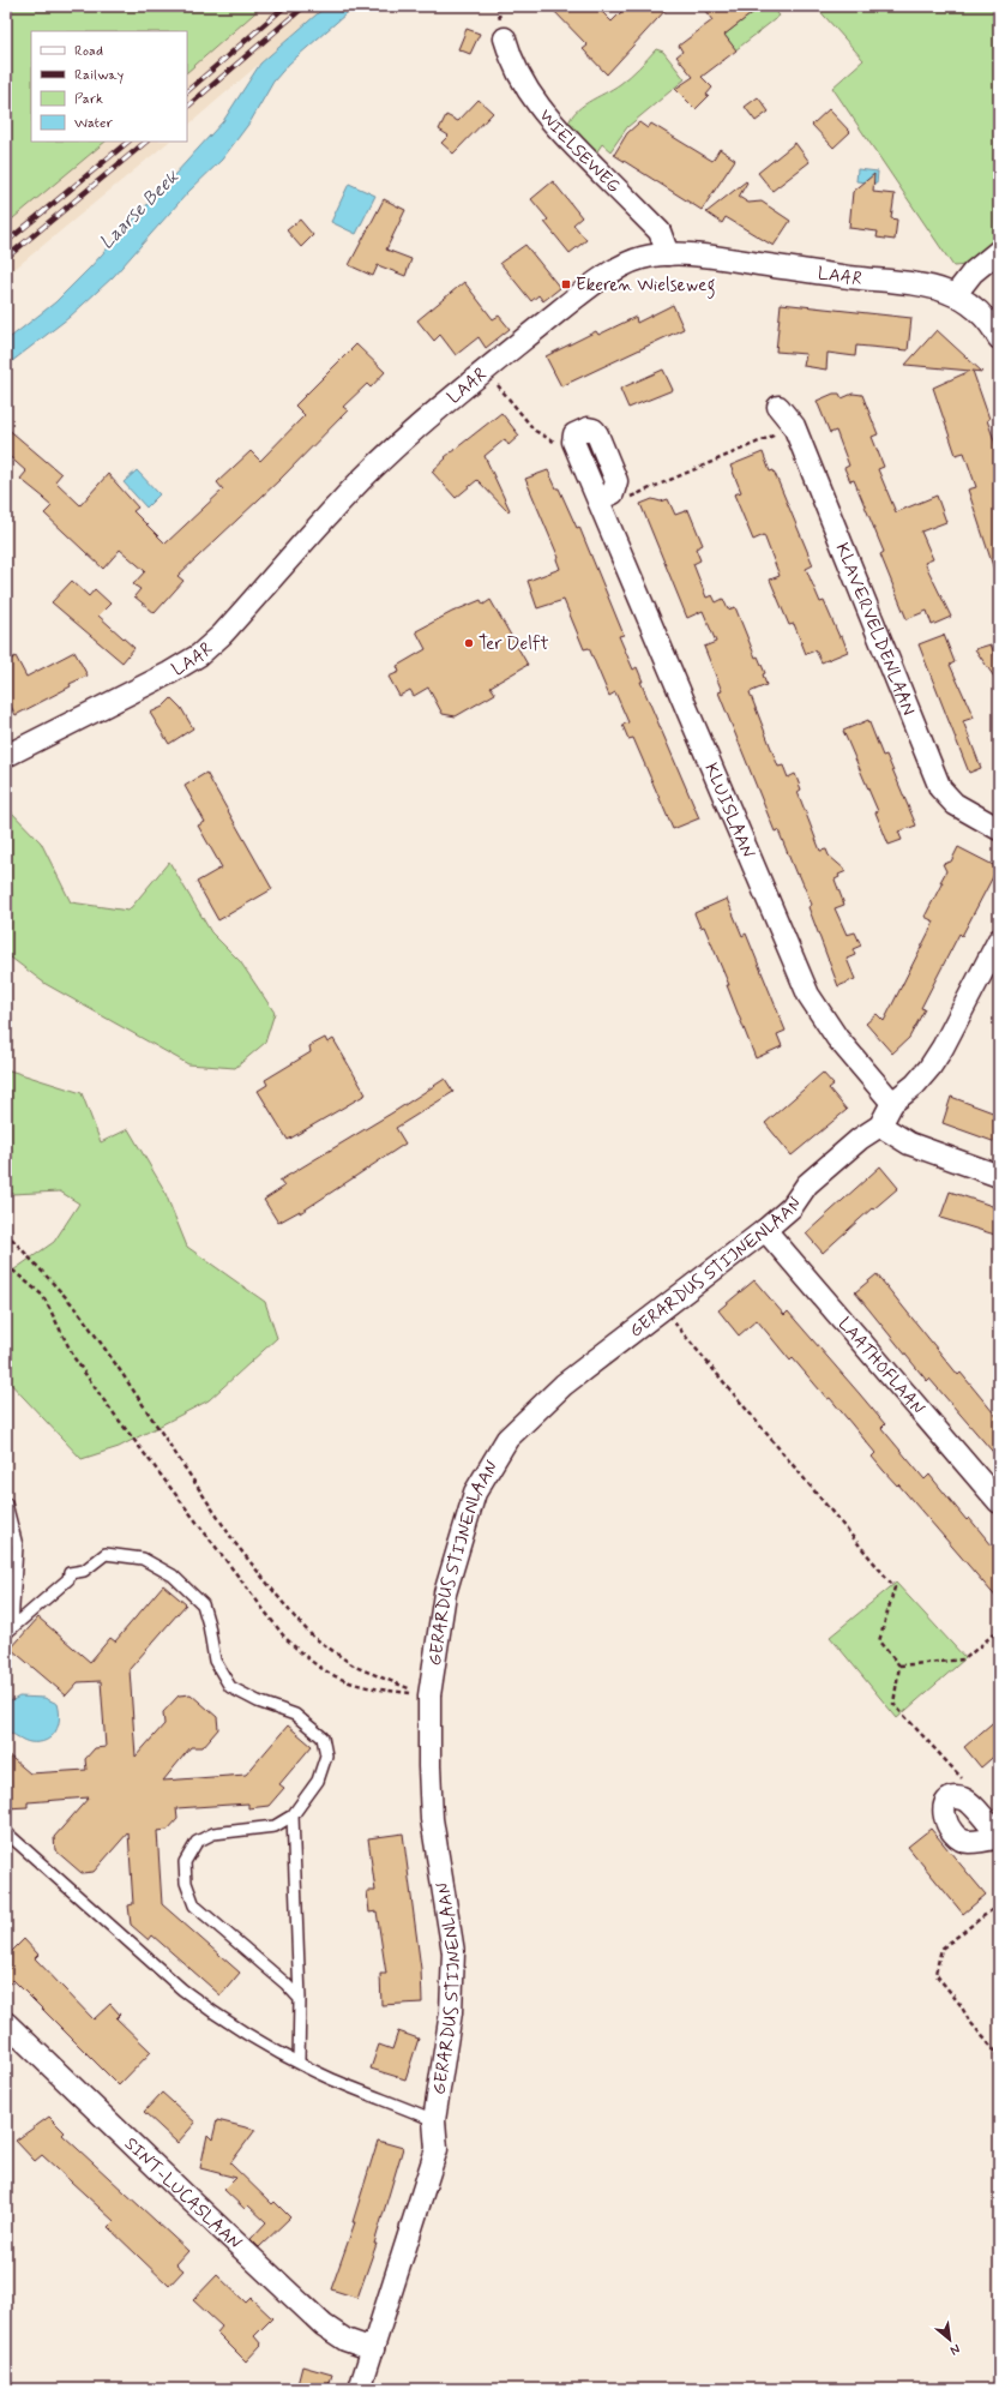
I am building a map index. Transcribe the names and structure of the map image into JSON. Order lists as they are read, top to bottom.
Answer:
{
  "streets": {
    "street": [
      "WIELSEWEG",
      "LAAR",
      "KLAVERVELDENLAAN",
      "KLUISLAAN",
      "GERARDUS STIJNENLAAN",
      "LAATHOFLAAN",
      "SINT-LUCASLAAN"
    ]
  },
  "crossings": [
    ["WIELSEWEG", "LAAR"],
    ["KLUISLAAN", "GERARDUS STIJNENLAAN"],
    ["GERARDUS STIJNENLAAN", "LAATHOFLAAN"],
    ["GERARDUS STIJNENLAAN", "SINT-LUCASLAAN"]
  ],
  "water": ["Laarse Beek"],
  "places": {
    "transit": ["Ekeren Wielseweg"],
    "other": ["Ter Delft"]
  },
  "legend": [
    "Road",
    "Railway",
    "Park",
    "Water"
  ],
  "north": "bottom right"
}
